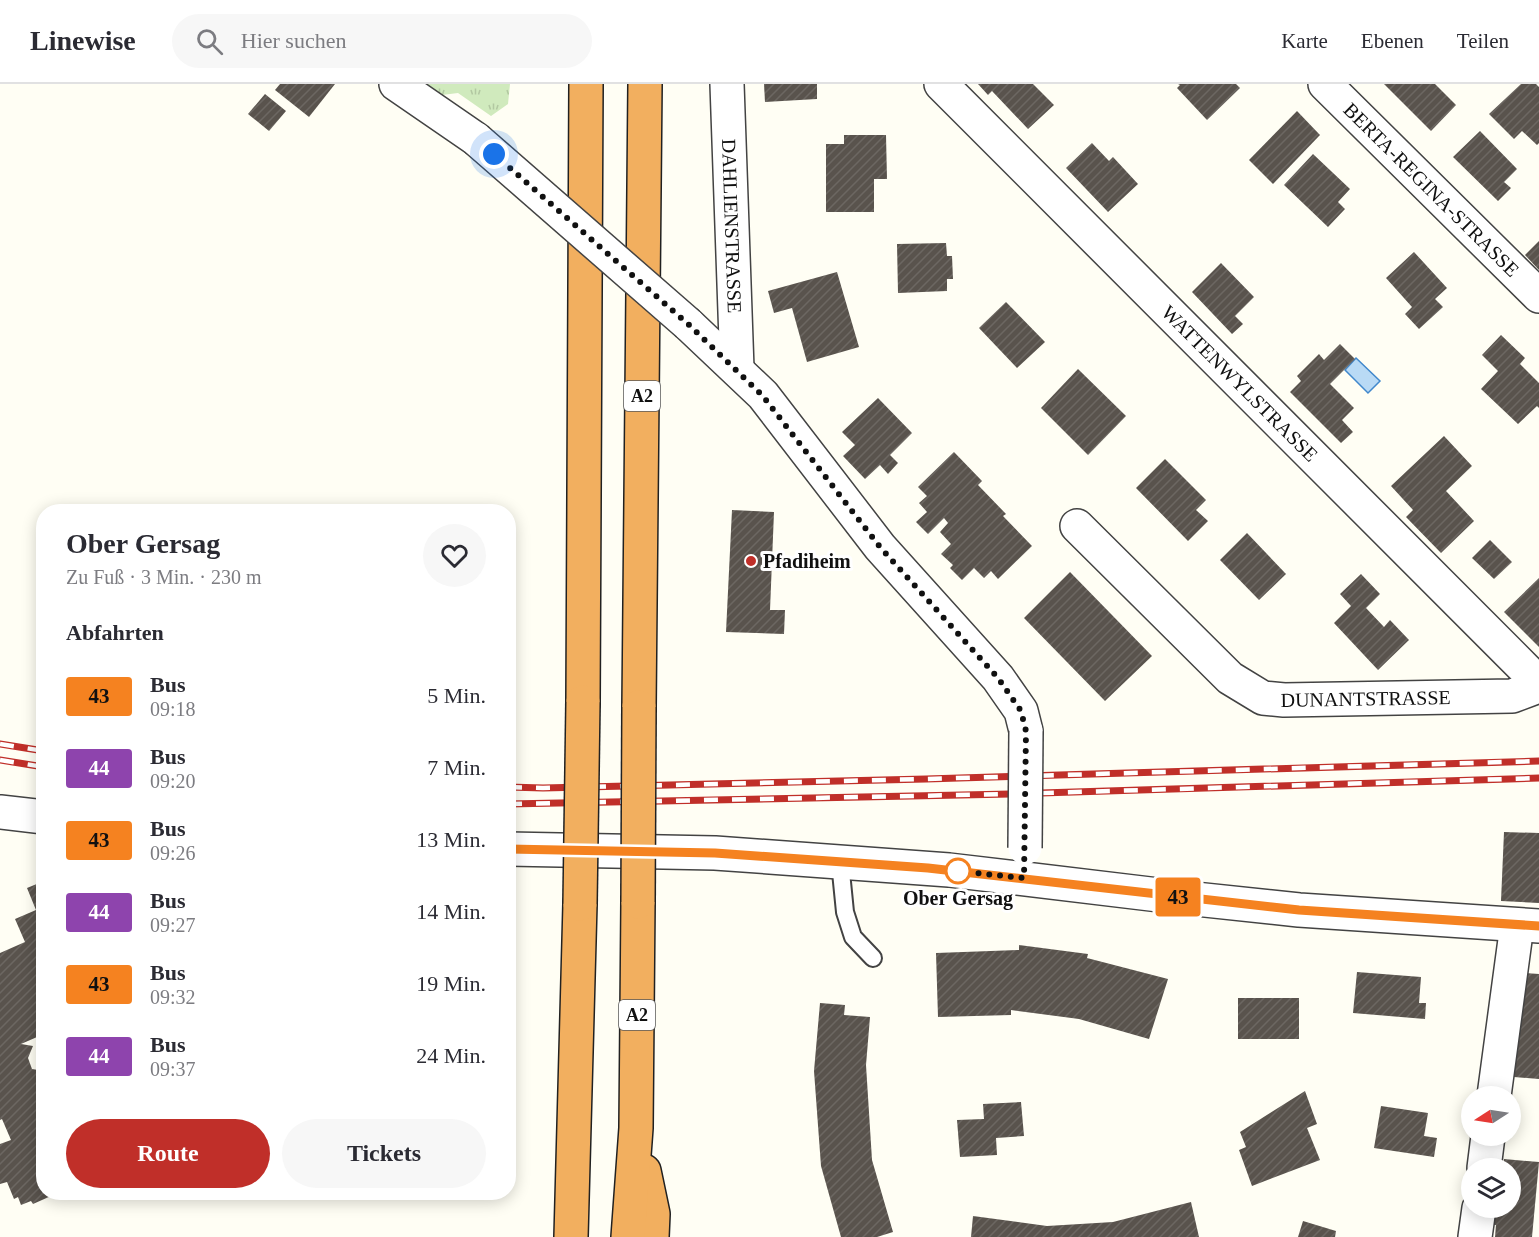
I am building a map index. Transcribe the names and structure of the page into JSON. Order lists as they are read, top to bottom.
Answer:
{
  "streets": {
    "highway": ["A2"],
    "street": [
      "BERTA-REGINA-STRASSE",
      "DAHLIENSTRASSE",
      "WATTENWYLSTRASSE",
      "DUNANTSTRASSE"
    ]
  },
  "crossings": [
    ["WATTENWYLSTRASSE", "DUNANTSTRASSE"]
  ],
  "places": ["Pfadiheim", "Ober Gersag"],
  "lines": ["bus line 43"],
  "north": "left",
  "page": {
    "header": "Linewise",
    "search": "Hier suchen",
    "nav": ["Karte", "Ebenen", "Teilen"],
    "on_map": "43",
    "heading": [
      ["Ober Gersag", "Zu Fuß · 3 Min. · 230 m"],
      "Abfahrten"
    ],
    "list": [
      {
        "mark": "43",
        "name": "Bus",
        "note": "09:18",
        "value": "5 Min."
      },
      {
        "mark": "44",
        "name": "Bus",
        "note": "09:20",
        "value": "7 Min."
      },
      {
        "mark": "43",
        "name": "Bus",
        "note": "09:26",
        "value": "13 Min."
      },
      {
        "mark": "44",
        "name": "Bus",
        "note": "09:27",
        "value": "14 Min."
      },
      {
        "mark": "43",
        "name": "Bus",
        "note": "09:32",
        "value": "19 Min."
      },
      {
        "mark": "44",
        "name": "Bus",
        "note": "09:37",
        "value": "24 Min."
      }
    ],
    "buttons": ["Route", "Tickets"]
  }
}
